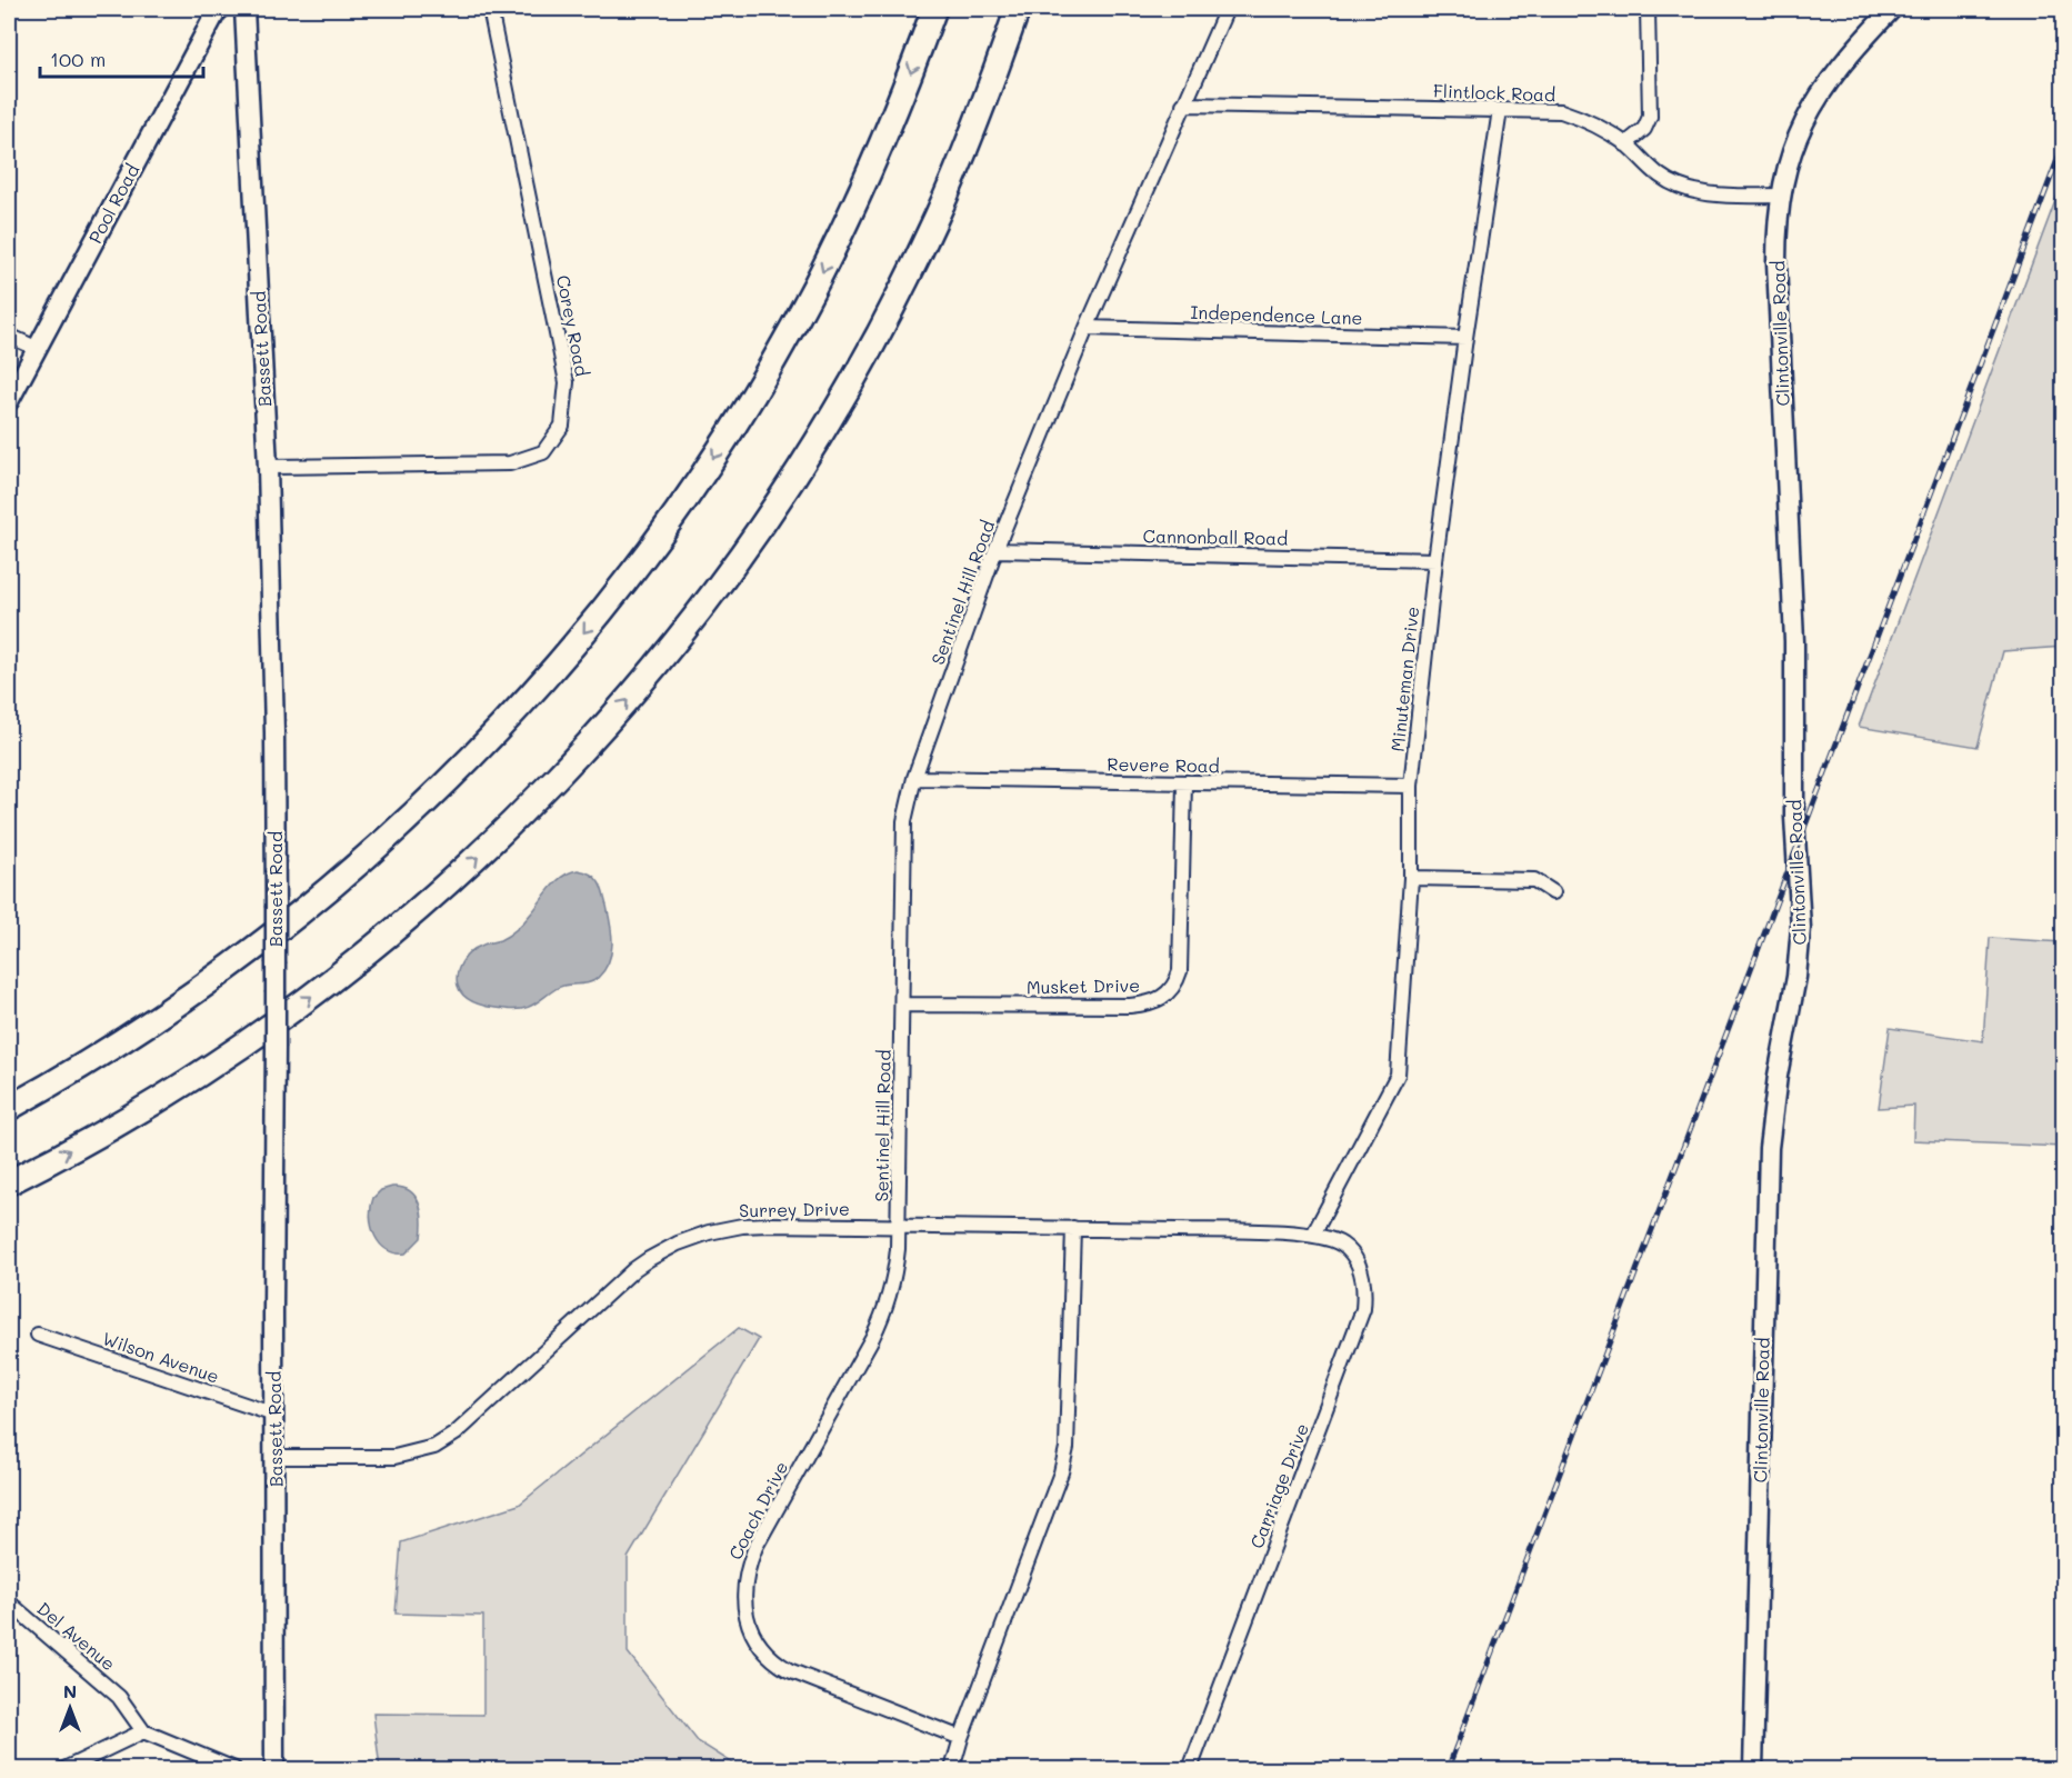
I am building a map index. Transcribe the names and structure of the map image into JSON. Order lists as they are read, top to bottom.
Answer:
{
  "streets": {
    "street": [
      "Flintlock Road",
      "Pool Road",
      "Independence Lane",
      "Corey Road",
      "Clintonville Road",
      "Bassett Road",
      "Cannonball Road",
      "Sentinel Hill Road",
      "Minuteman Drive",
      "Revere Road",
      "Musket Drive",
      "Surrey Drive",
      "Wilson Avenue",
      "Carriage Drive",
      "Coach Drive",
      "Del Avenue"
    ]
  },
  "crossings": [
    ["Flintlock Road", "Clintonville Road"],
    ["Flintlock Road", "Sentinel Hill Road"],
    ["Flintlock Road", "Minuteman Drive"],
    ["Independence Lane", "Sentinel Hill Road"],
    ["Independence Lane", "Minuteman Drive"],
    ["Corey Road", "Bassett Road"],
    ["Bassett Road", "Surrey Drive"],
    ["Bassett Road", "Wilson Avenue"],
    ["Cannonball Road", "Sentinel Hill Road"],
    ["Cannonball Road", "Minuteman Drive"],
    ["Sentinel Hill Road", "Revere Road"],
    ["Sentinel Hill Road", "Musket Drive"],
    ["Sentinel Hill Road", "Surrey Drive"],
    ["Sentinel Hill Road", "Coach Drive"],
    ["Minuteman Drive", "Revere Road"],
    ["Minuteman Drive", "Surrey Drive"],
    ["Minuteman Drive", "Carriage Drive"],
    ["Revere Road", "Musket Drive"],
    ["Surrey Drive", "Carriage Drive"],
    ["Surrey Drive", "Coach Drive"]
  ],
  "scale_bar": "100 m",
  "north": "top"
}
